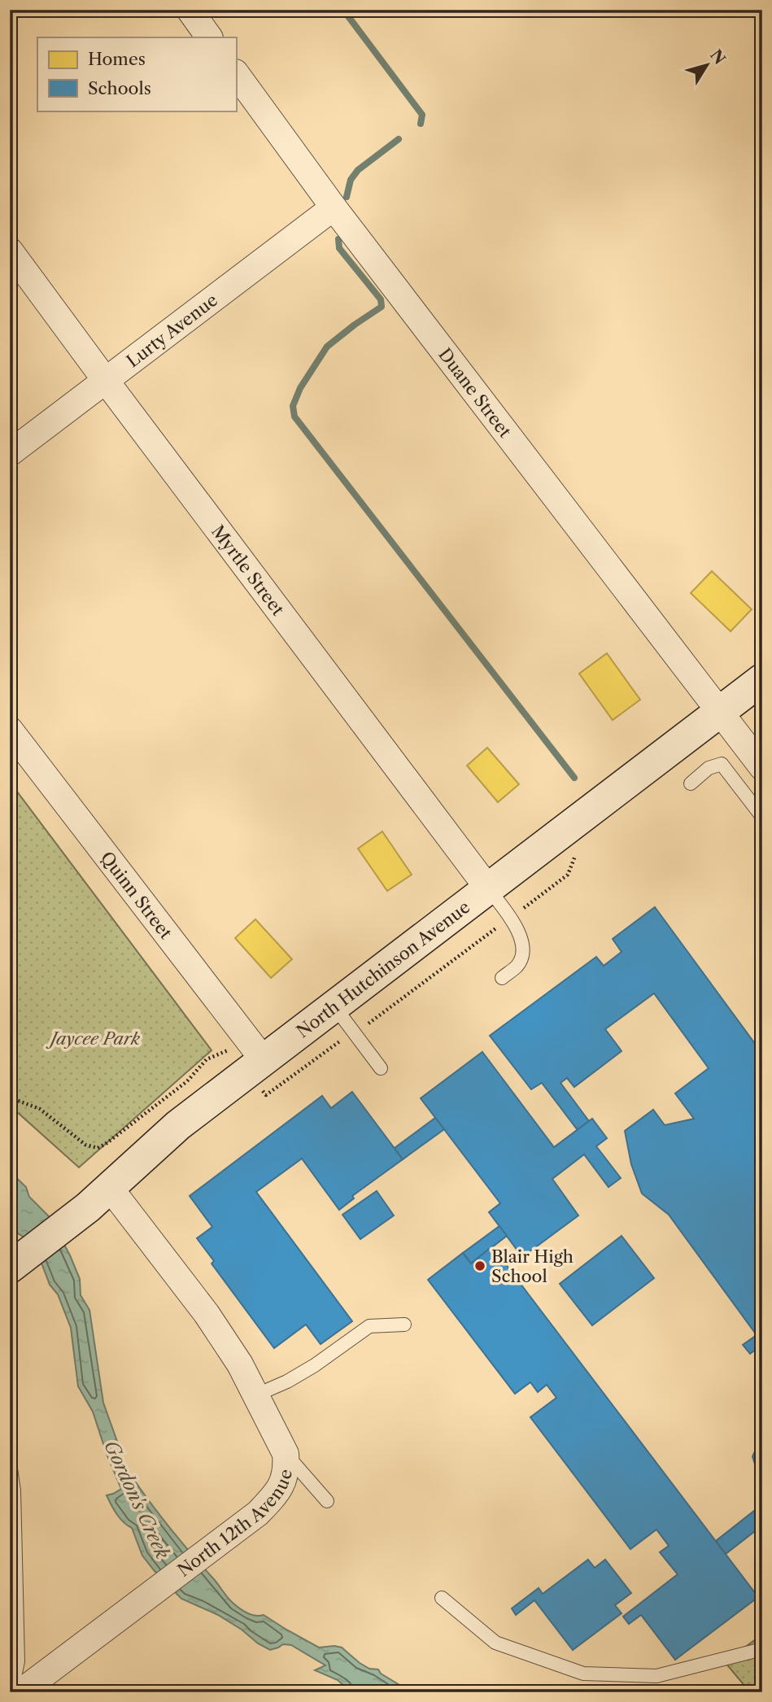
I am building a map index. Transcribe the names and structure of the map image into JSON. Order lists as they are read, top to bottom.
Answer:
{
  "streets": {
    "main road": ["North Hutchinson Avenue"],
    "street": [
      "Lurty Avenue",
      "Duane Street",
      "Myrtle Street",
      "Quinn Street",
      "North 12th Avenue"
    ]
  },
  "crossings": [
    ["Lurty Avenue", "Duane Street"],
    ["Lurty Avenue", "Myrtle Street"],
    ["Duane Street", "North Hutchinson Avenue"],
    ["Myrtle Street", "North Hutchinson Avenue"],
    ["Quinn Street", "North Hutchinson Avenue"],
    ["North Hutchinson Avenue", "North 12th Avenue"]
  ],
  "water": ["Gordon's Creek"],
  "parks": ["Jaycee Park"],
  "places": ["Blair High School"],
  "legend": ["Homes", "Schools"],
  "north": "top right"
}
